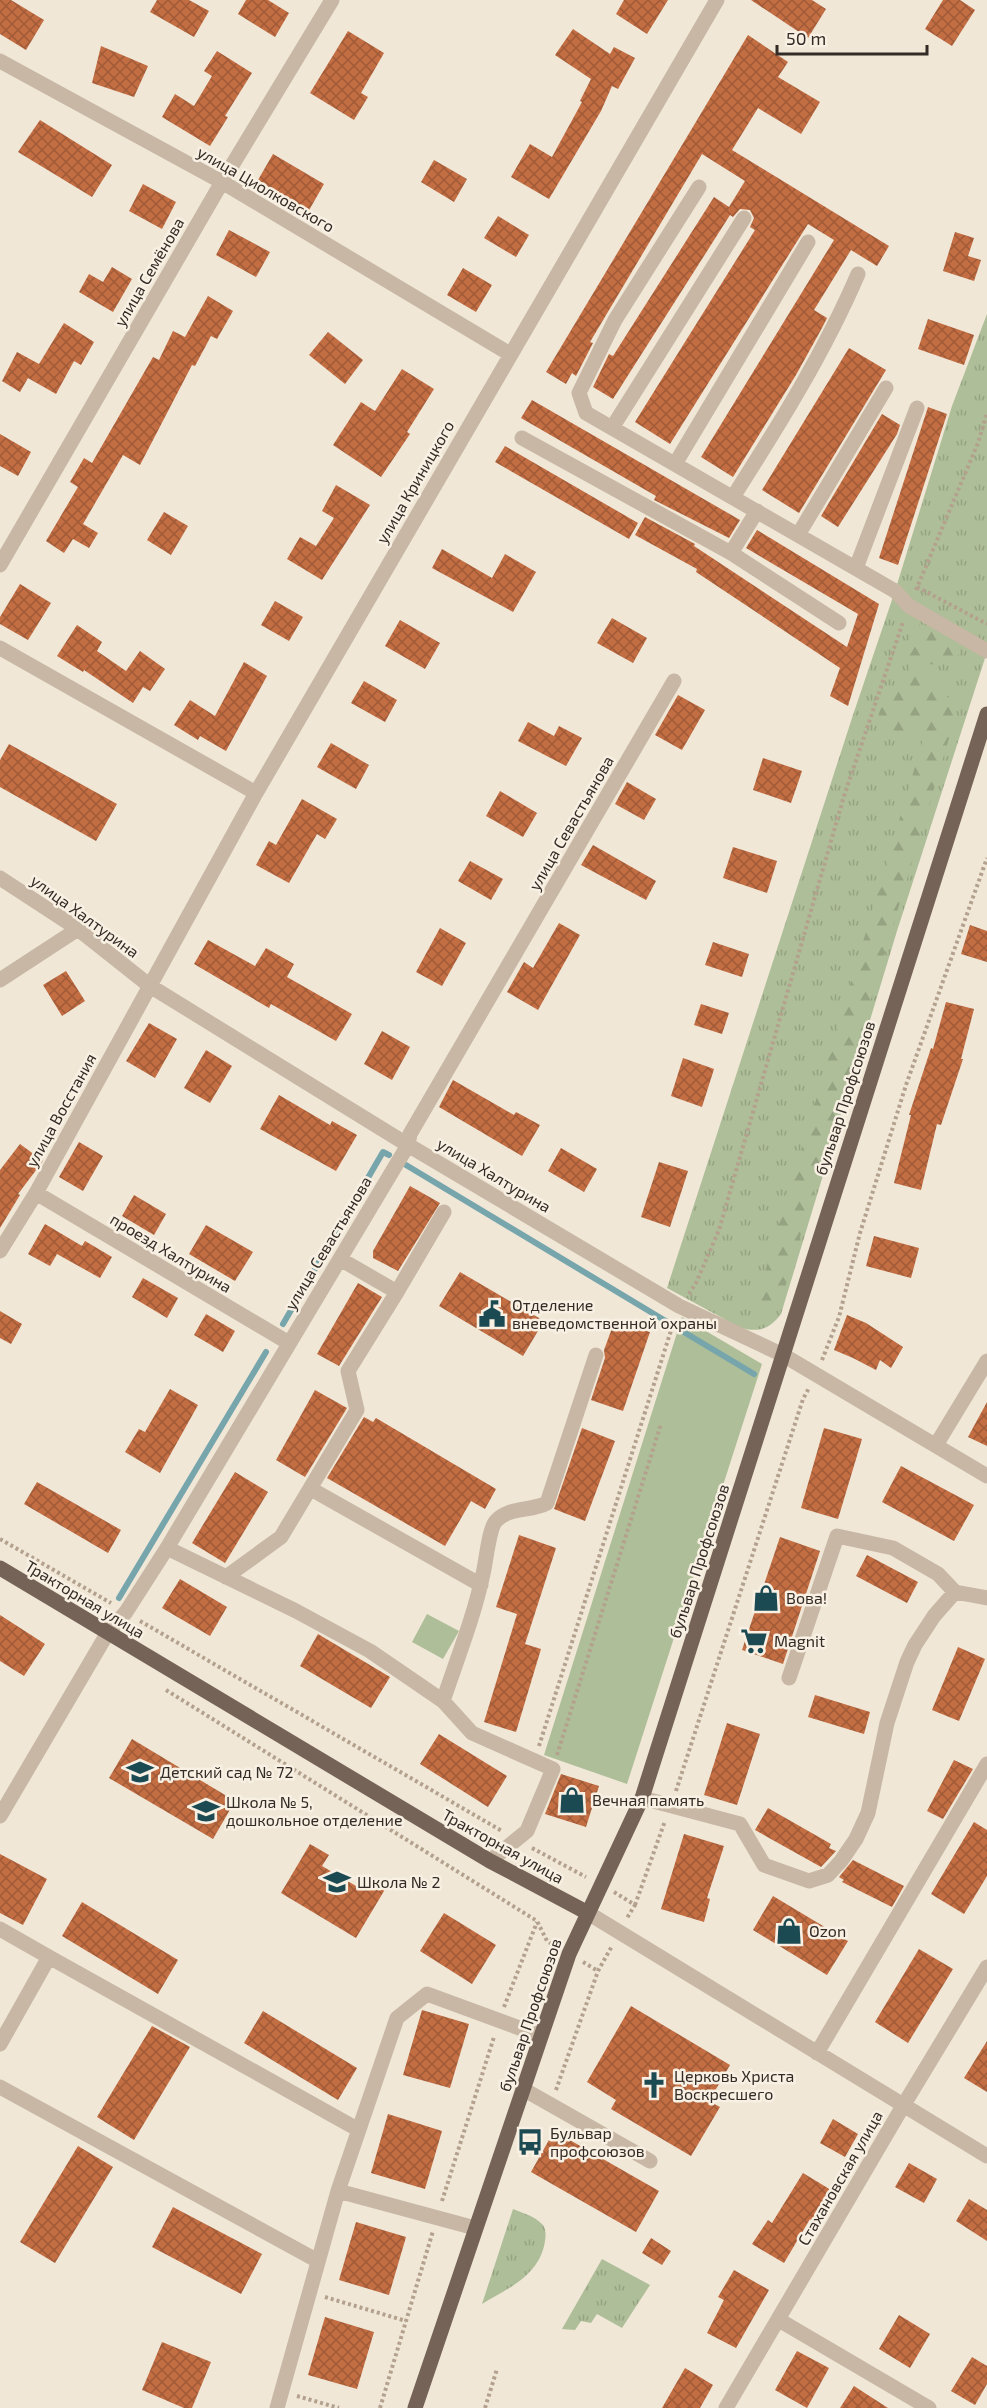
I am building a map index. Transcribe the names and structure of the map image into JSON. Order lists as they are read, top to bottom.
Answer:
{
  "streets": {
    "main road": ["бульвар Профсоюзов", "Тракторная улица"],
    "street": [
      "улица Циолковского",
      "улица Семёнова",
      "улица Криницкого",
      "улица Севастьянова",
      "улица Халтурина",
      "улица Восстания",
      "проезд Халтурина",
      "Стахановская улица"
    ]
  },
  "crossings": [
    ["улица Циолковского", "улица Семёнова"],
    ["улица Циолковского", "улица Криницкого"],
    ["улица Криницкого", "улица Халтурина"],
    ["улица Криницкого", "улица Восстания"],
    ["улица Севастьянова", "улица Халтурина"],
    ["улица Севастьянова", "проезд Халтурина"],
    ["улица Севастьянова", "Тракторная улица"],
    ["улица Халтурина", "бульвар Профсоюзов"],
    ["улица Халтурина", "улица Восстания"],
    ["бульвар Профсоюзов", "Тракторная улица"],
    ["улица Восстания", "проезд Халтурина"],
    ["Тракторная улица", "Стахановская улица"]
  ],
  "places": {
    "public building": ["Отделение вневедомственной охраны"],
    "shop": ["Вова!", "Вечная память", "Ozon"],
    "supermarket": ["Magnit"],
    "school or university": ["Детский сад № 72", "Школа № 5, дошкольное отделение", "Школа № 2"],
    "church": ["Церковь Христа Воскресшего"],
    "bus stop": ["Бульвар профсоюзов"]
  },
  "scale_bar": "50 m"
}
